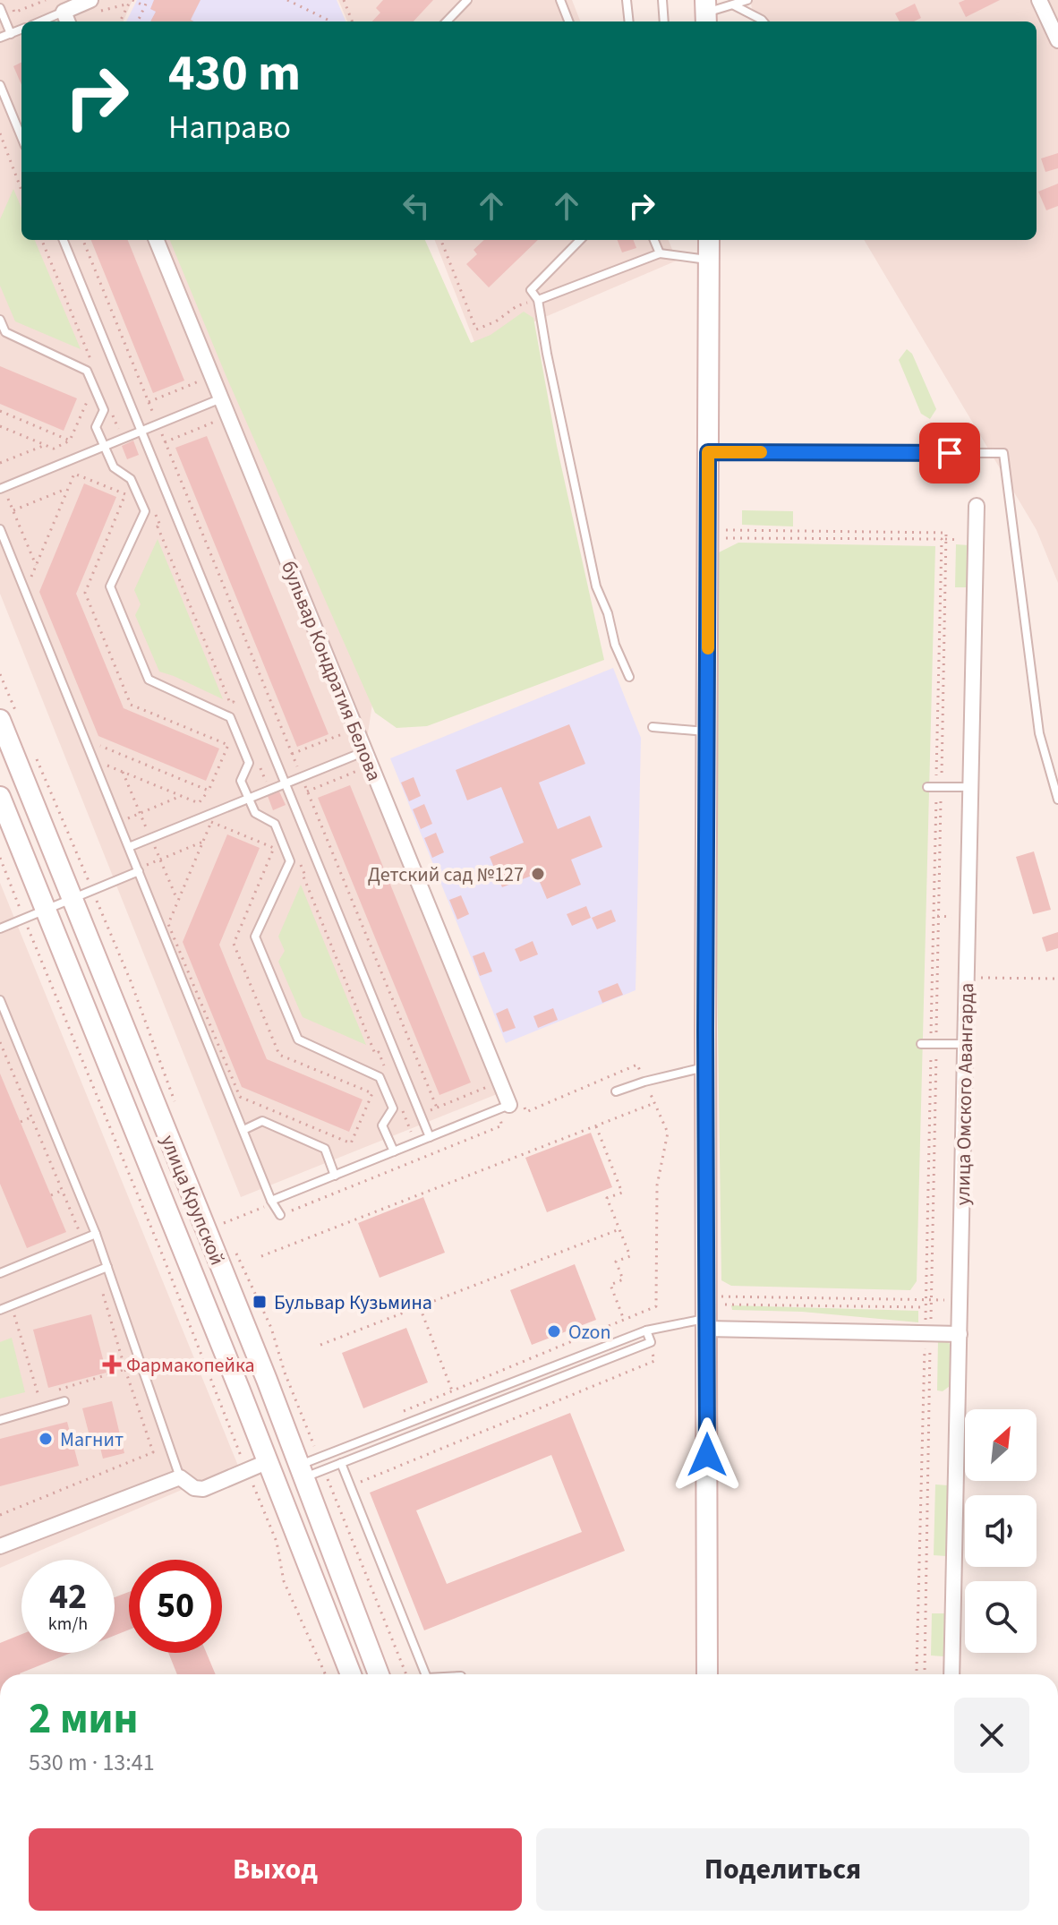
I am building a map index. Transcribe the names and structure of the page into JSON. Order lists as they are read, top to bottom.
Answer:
{
  "streets": {
    "main road": ["улица Крупской"],
    "street": ["бульвар Кондратия Белова", "улица Омского Авангарда"]
  },
  "places": {
    "other": ["Детский сад №127", "Ozon", "Магнит"],
    "transit": ["Бульвар Кузьмина"],
    "health": ["Фармакопейка"]
  },
  "north": "top right",
  "page": {
    "turn": ["430 m", "Направо"],
    "speed": "42 km/h",
    "limit": "50",
    "heading": ["2 мин", "530 m · 13:41"],
    "buttons": ["Выход", "Поделиться"]
  }
}
